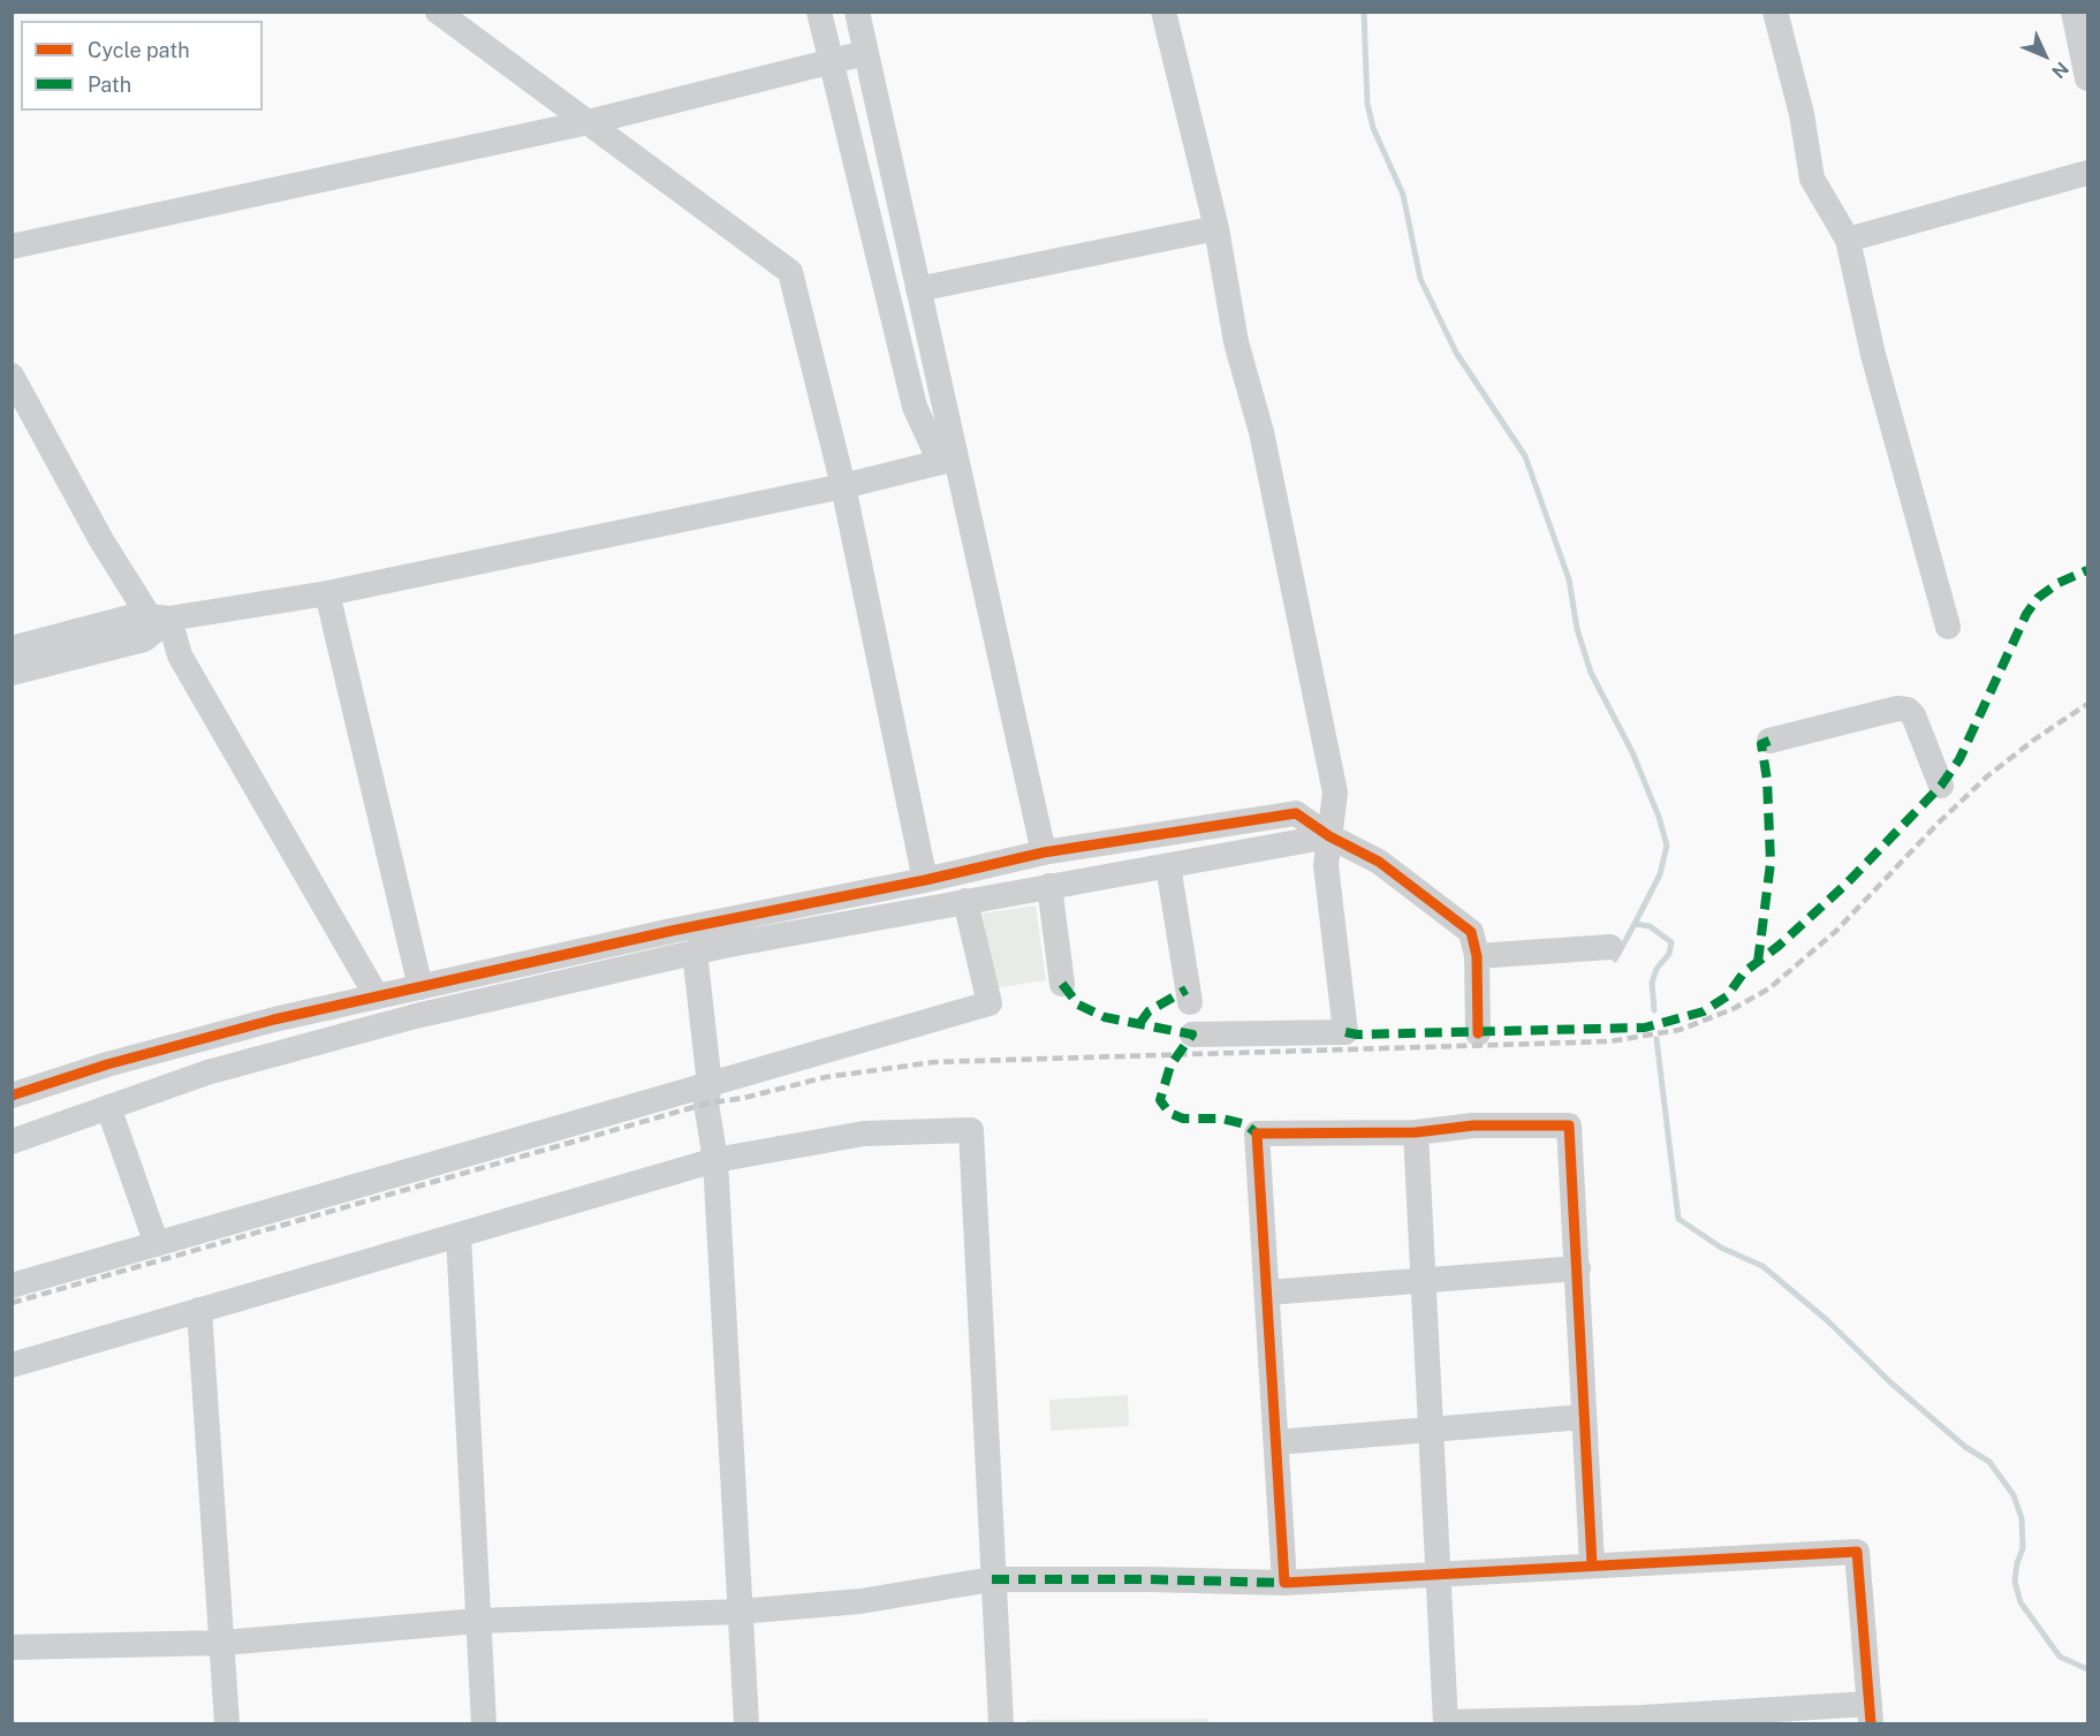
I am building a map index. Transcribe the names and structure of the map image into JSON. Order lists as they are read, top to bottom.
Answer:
{
  "legend": ["Cycle path", "Path"],
  "north": "bottom right"
}
